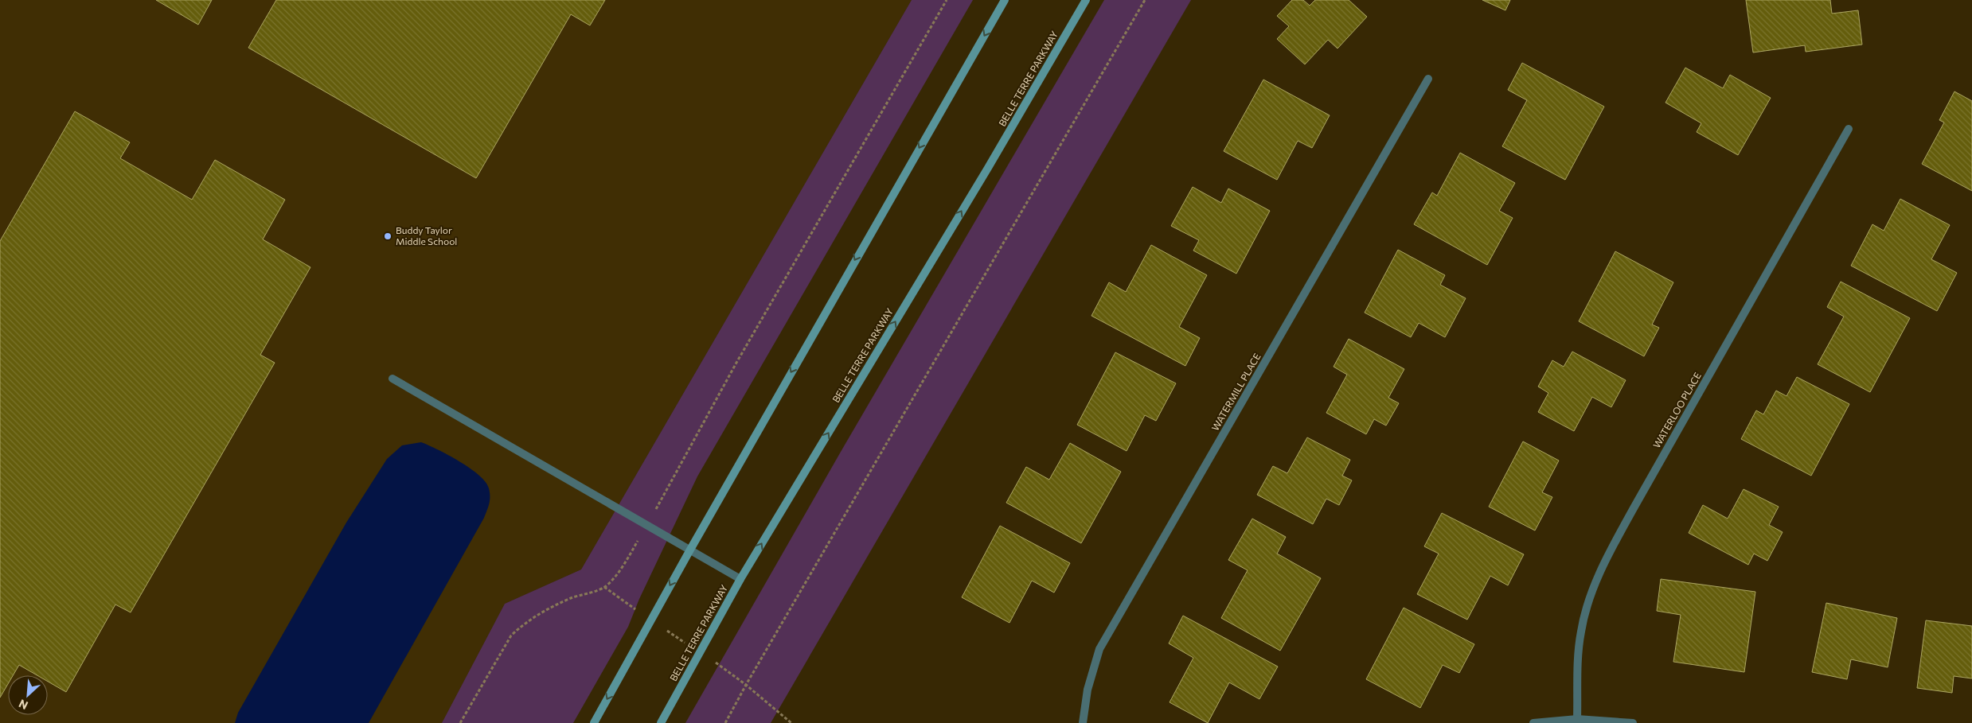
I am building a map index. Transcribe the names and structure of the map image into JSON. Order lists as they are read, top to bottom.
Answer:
{
  "streets": {
    "main road": ["BELLE TERRE PARKWAY"],
    "street": ["WATERMILL PLACE", "WATERLOO PLACE"]
  },
  "places": ["Buddy Taylor Middle School"],
  "north": "bottom left"
}
